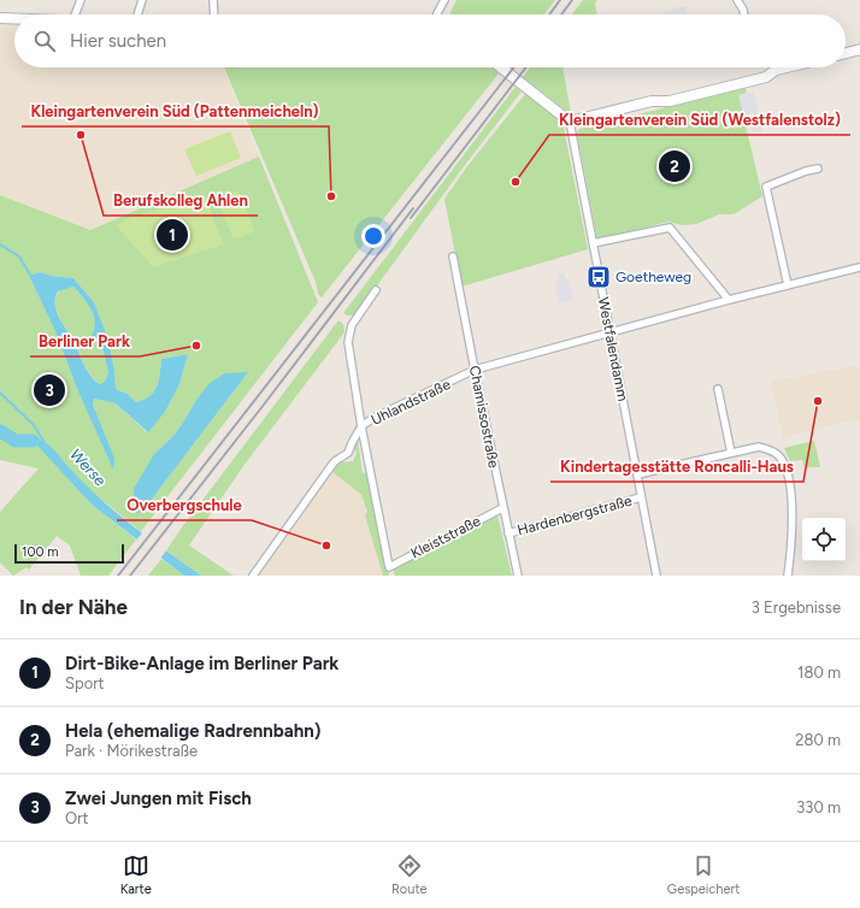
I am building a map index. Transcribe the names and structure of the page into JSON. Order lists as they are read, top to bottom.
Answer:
{
  "streets": {
    "street": [
      "Westfalendamm",
      "Uhlandstraße",
      "Chamissostraße",
      "Hardenbergstraße",
      "Kleiststraße"
    ]
  },
  "crossings": [
    ["Westfalendamm", "Uhlandstraße"],
    ["Westfalendamm", "Hardenbergstraße"],
    ["Uhlandstraße", "Chamissostraße"],
    ["Uhlandstraße", "Kleiststraße"],
    ["Chamissostraße", "Hardenbergstraße"],
    ["Chamissostraße", "Kleiststraße"]
  ],
  "water": ["Werse"],
  "places": {
    "other": [
      "Berufskolleg Ahlen",
      "Kleingartenverein Süd (Westfalenstolz)",
      "Kleingartenverein Süd (Pattenmeicheln)",
      "Berliner Park",
      "Kindertagesstätte Roncalli-Haus",
      "Overbergschule"
    ],
    "bus stop": ["Goetheweg"]
  },
  "scale_bar": "100 m",
  "page": {
    "search": "Hier suchen",
    "pins": ["2", "1", "3"],
    "scale": "100 m",
    "heading": ["In der Nähe", "3 Ergebnisse"],
    "list": [
      {
        "mark": "1",
        "name": "Dirt-Bike-Anlage im Berliner Park",
        "note": "Sport",
        "value": "180 m"
      },
      {
        "mark": "2",
        "name": "Hela (ehemalige Radrennbahn)",
        "note": "Park · Mörikestraße",
        "value": "280 m"
      },
      {
        "mark": "3",
        "name": "Zwei Jungen mit Fisch",
        "note": "Ort",
        "value": "330 m"
      }
    ],
    "nav": ["Karte", "Route", "Gespeichert"]
  }
}
